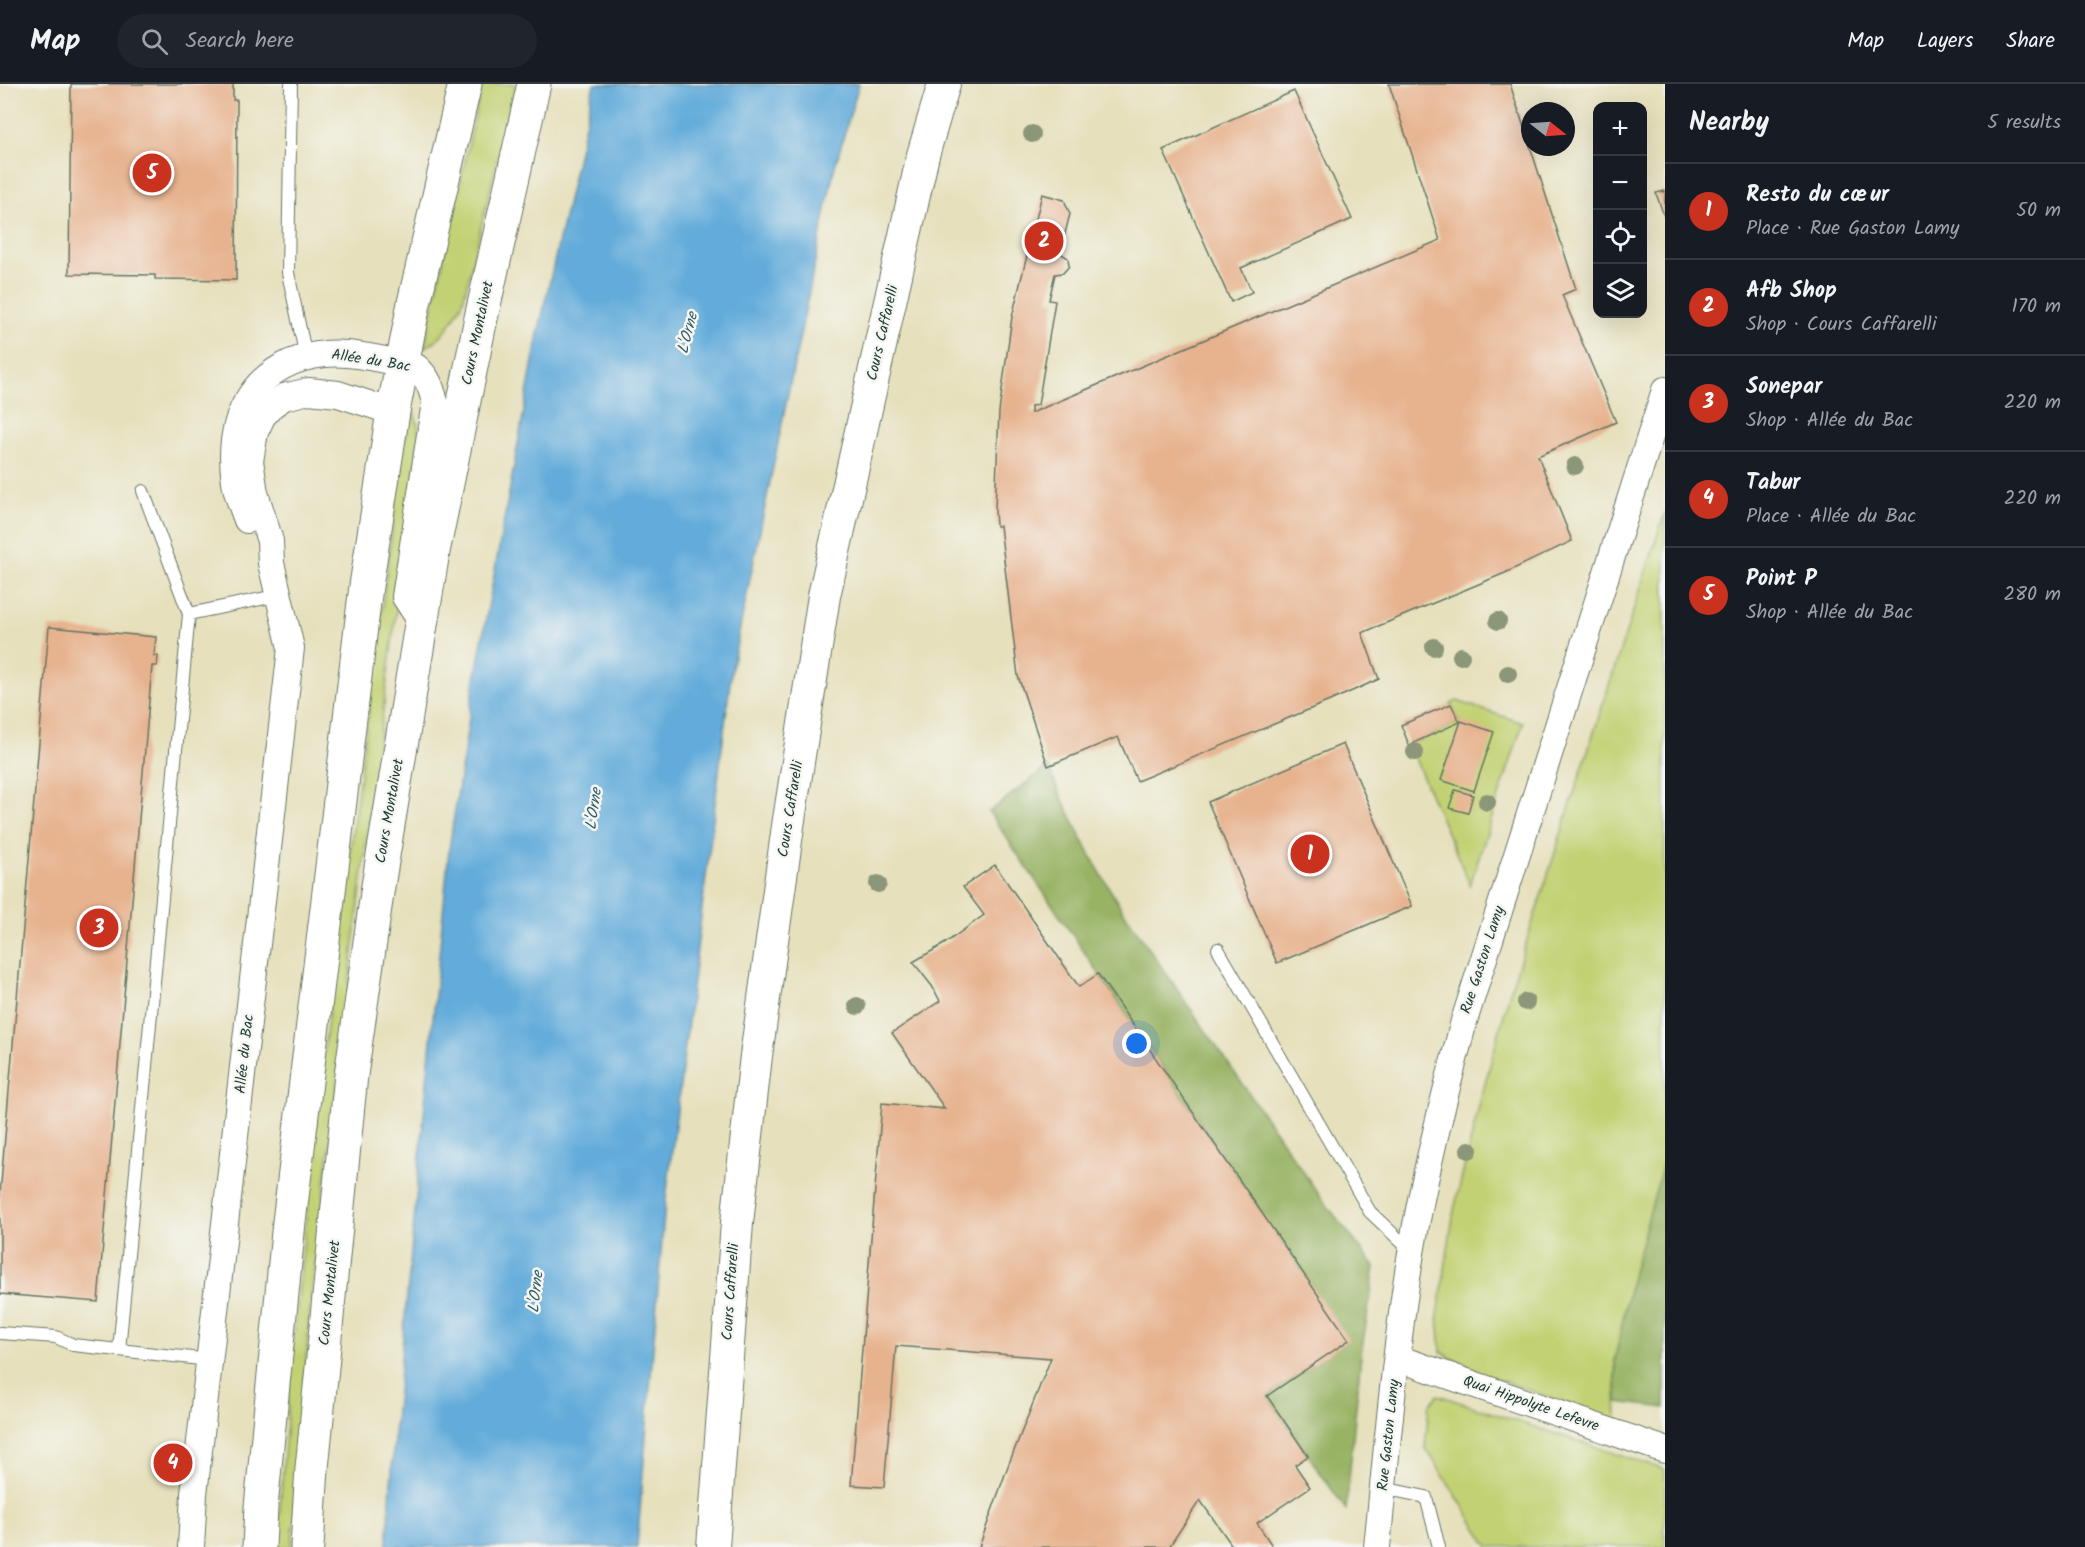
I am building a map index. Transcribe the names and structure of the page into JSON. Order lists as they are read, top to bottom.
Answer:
{
  "streets": {
    "main road": ["Cours Montalivet"],
    "street": [
      "Cours Caffarelli",
      "Allée du Bac",
      "Rue Gaston Lamy",
      "Quai Hippolyte Lefevre"
    ]
  },
  "crossings": [
    ["Cours Montalivet", "Allée du Bac"],
    ["Rue Gaston Lamy", "Quai Hippolyte Lefevre"]
  ],
  "water": ["L'Orne"],
  "north": "right",
  "page": {
    "header": "Map",
    "search": "Search here",
    "nav": ["Map", "Layers", "Share"],
    "heading": ["Nearby", "5 results"],
    "map_buttons": ["+", "−"],
    "pins": [
      "5",
      "2",
      "1",
      "3",
      "4"
    ],
    "list": [
      {
        "mark": "1",
        "name": "Resto du cœur",
        "note": "Place · Rue Gaston Lamy",
        "value": "50 m"
      },
      {
        "mark": "2",
        "name": "Afb Shop",
        "note": "Shop · Cours Caffarelli",
        "value": "170 m"
      },
      {
        "mark": "3",
        "name": "Sonepar",
        "note": "Shop · Allée du Bac",
        "value": "220 m"
      },
      {
        "mark": "4",
        "name": "Tabur",
        "note": "Place · Allée du Bac",
        "value": "220 m"
      },
      {
        "mark": "5",
        "name": "Point P",
        "note": "Shop · Allée du Bac",
        "value": "280 m"
      }
    ]
  }
}
